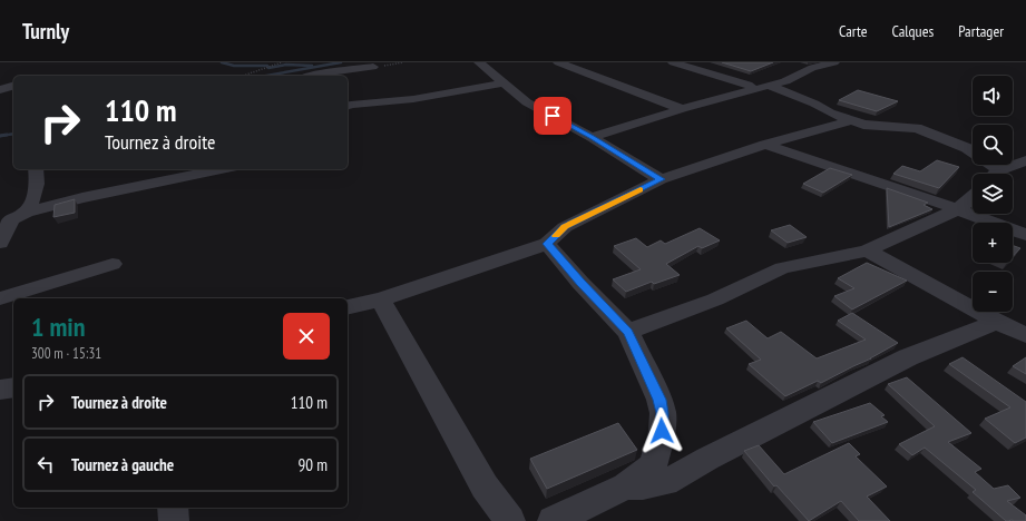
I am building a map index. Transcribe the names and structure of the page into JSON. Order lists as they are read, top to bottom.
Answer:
{
  "page": {
    "header": "Turnly",
    "nav": ["Carte", "Calques", "Partager"],
    "map_buttons": ["+", "−"],
    "turn": ["110 m", "Tournez à droite"],
    "heading": ["1 min", "300 m · 15:31"],
    "list": [
      {
        "name": "Tournez à droite",
        "value": "110 m"
      },
      {
        "name": "Tournez à gauche",
        "value": "90 m"
      }
    ]
  }
}
